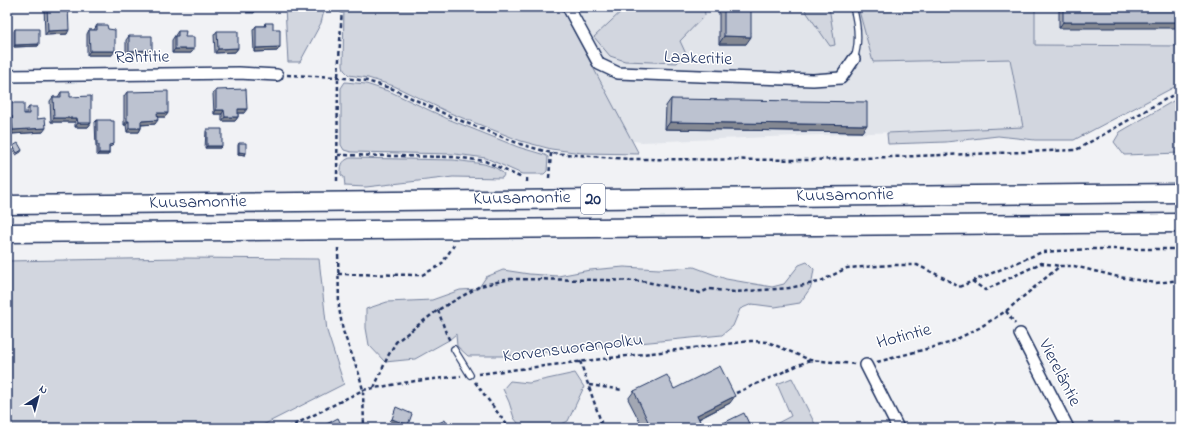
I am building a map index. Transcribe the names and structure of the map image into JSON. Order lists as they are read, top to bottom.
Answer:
{
  "streets": {
    "highway": ["Kuusamontie", "20"],
    "street": [
      "Rahtitie",
      "Laakeritie",
      "Hotintie",
      "Viereläntie"
    ],
    "path": ["Korvensuoranpolku"]
  },
  "crossings": [
    ["Hotintie", "Korvensuoranpolku"]
  ],
  "north": "top right"
}
